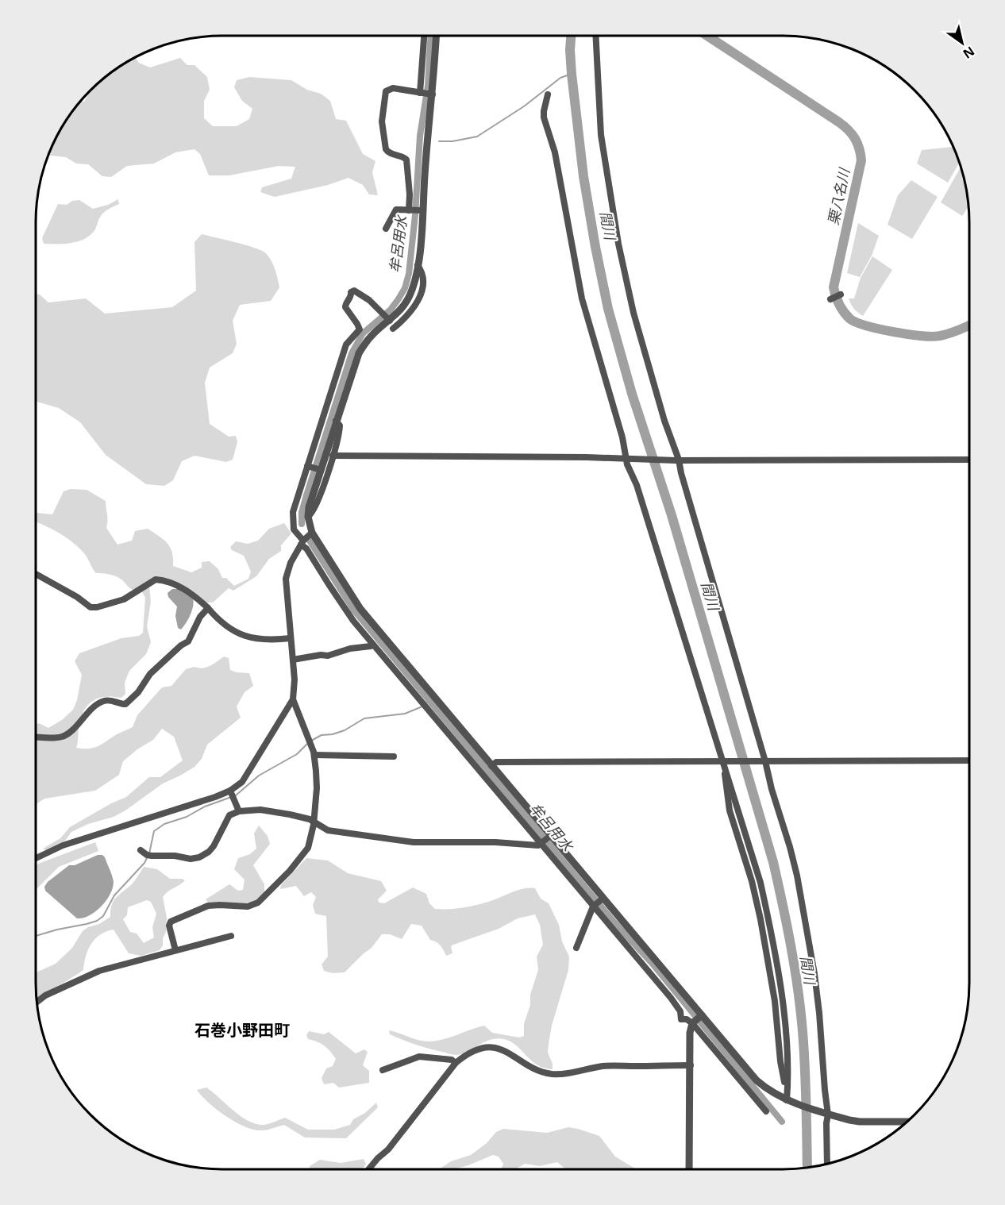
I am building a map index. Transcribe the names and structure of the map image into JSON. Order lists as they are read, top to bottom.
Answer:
{
  "districts": ["石巻小野田町"],
  "water": ["栗八名川", "間川", "牟呂用水"],
  "north": "bottom right"
}
